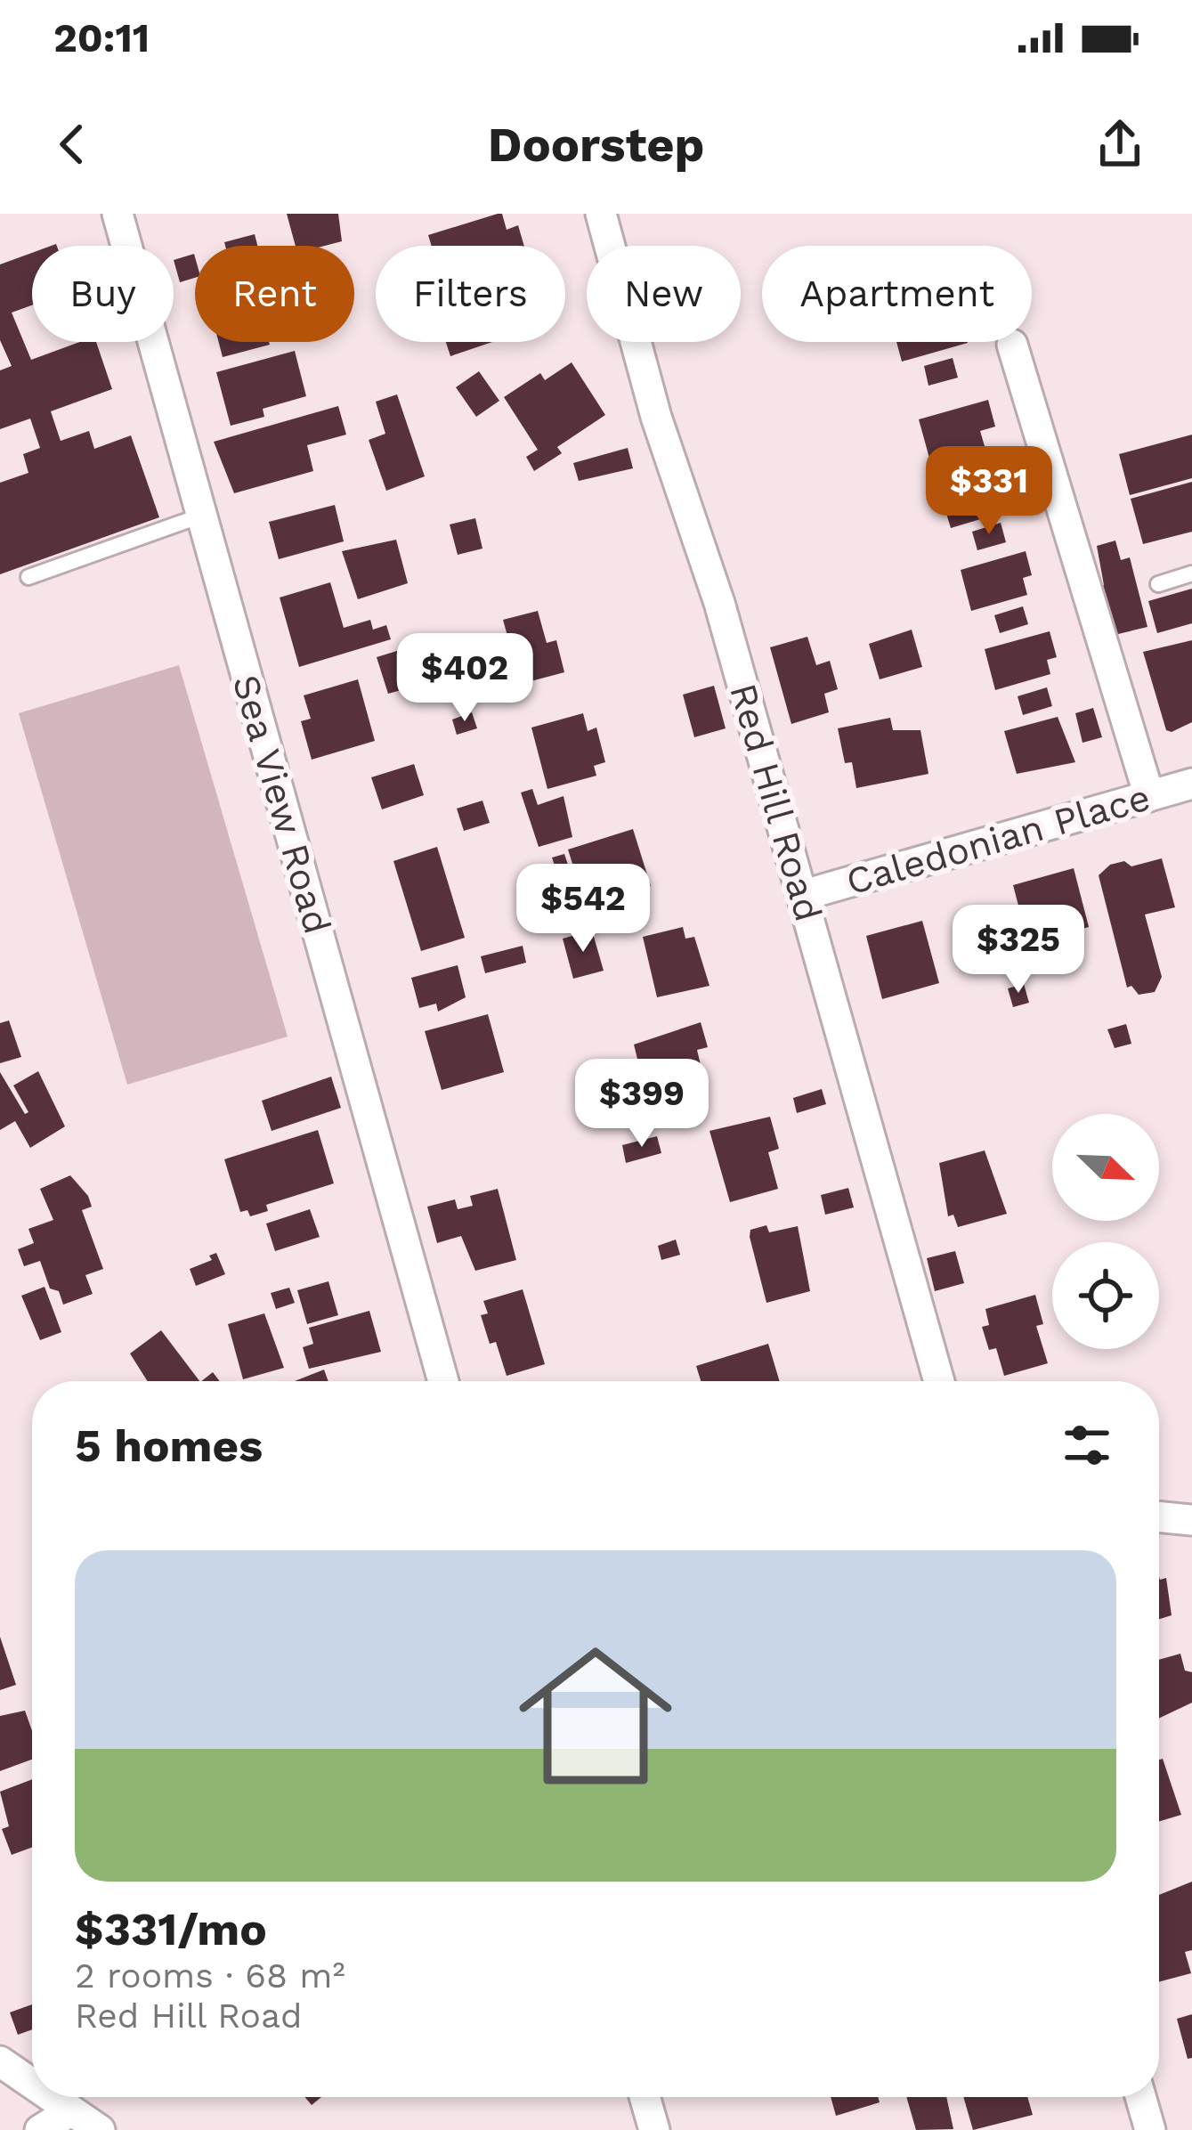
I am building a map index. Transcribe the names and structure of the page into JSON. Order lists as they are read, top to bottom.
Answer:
{
  "streets": {
    "street": ["Red Hill Road", "Sea View Road", "Caledonian Place"]
  },
  "crossings": [
    ["Red Hill Road", "Caledonian Place"]
  ],
  "north": "bottom right",
  "page": {
    "status": "20:11",
    "header": "Doorstep",
    "chip": [
      "Buy",
      "Rent",
      "Filters",
      "New",
      "Apartment"
    ],
    "price": [
      "$331",
      "$402",
      "$542",
      "$325",
      "$399"
    ],
    "heading": "5 homes",
    "list": [
      {
        "name": "$331/mo",
        "note": "2 rooms · 68 m² · Red Hill Road"
      }
    ]
  }
}
